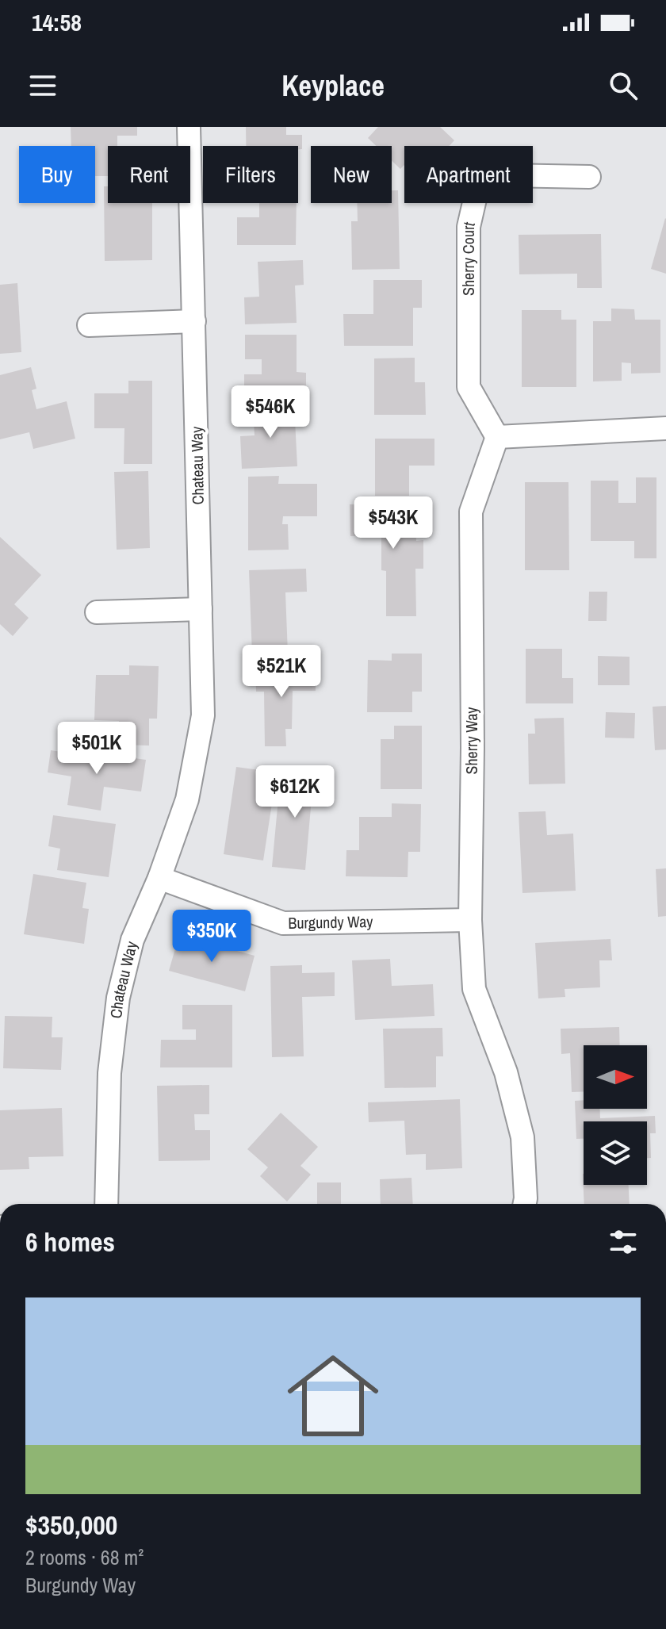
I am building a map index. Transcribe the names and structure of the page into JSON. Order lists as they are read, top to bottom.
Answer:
{
  "streets": {
    "street": [
      "Sherry Court",
      "Chateau Way",
      "Sherry Way",
      "Burgundy Way"
    ]
  },
  "crossings": [
    ["Sherry Court", "Sherry Way"],
    ["Chateau Way", "Burgundy Way"],
    ["Sherry Way", "Burgundy Way"]
  ],
  "north": "right",
  "page": {
    "status": "14:58",
    "header": "Keyplace",
    "chip": [
      "Buy",
      "Rent",
      "Filters",
      "New",
      "Apartment"
    ],
    "price": [
      "$546K",
      "$543K",
      "$521K",
      "$501K",
      "$612K",
      "$350K"
    ],
    "heading": "6 homes",
    "list": [
      {
        "name": "$350,000",
        "note": "2 rooms · 68 m² · Burgundy Way"
      }
    ]
  }
}
